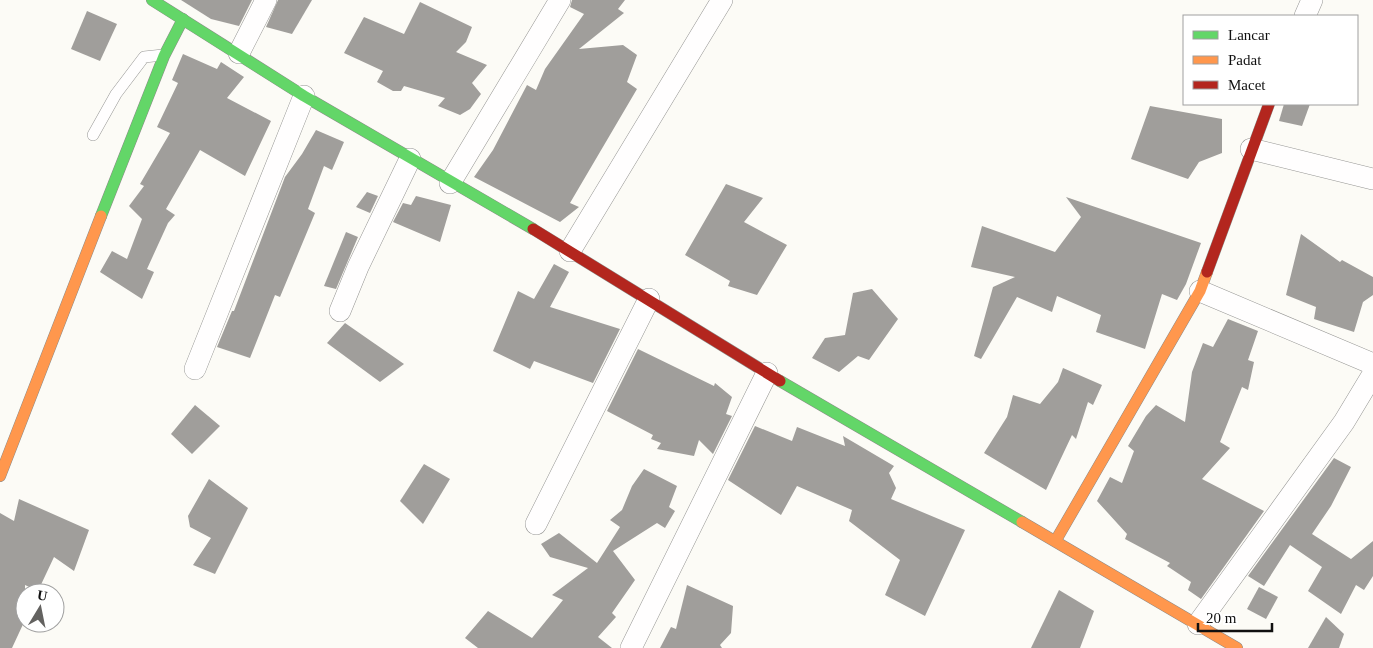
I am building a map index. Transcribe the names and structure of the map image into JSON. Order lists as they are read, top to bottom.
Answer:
{
  "legend": ["Lancar", "Padat", "Macet"],
  "scale_bar": "20 m",
  "north": "top"
}
